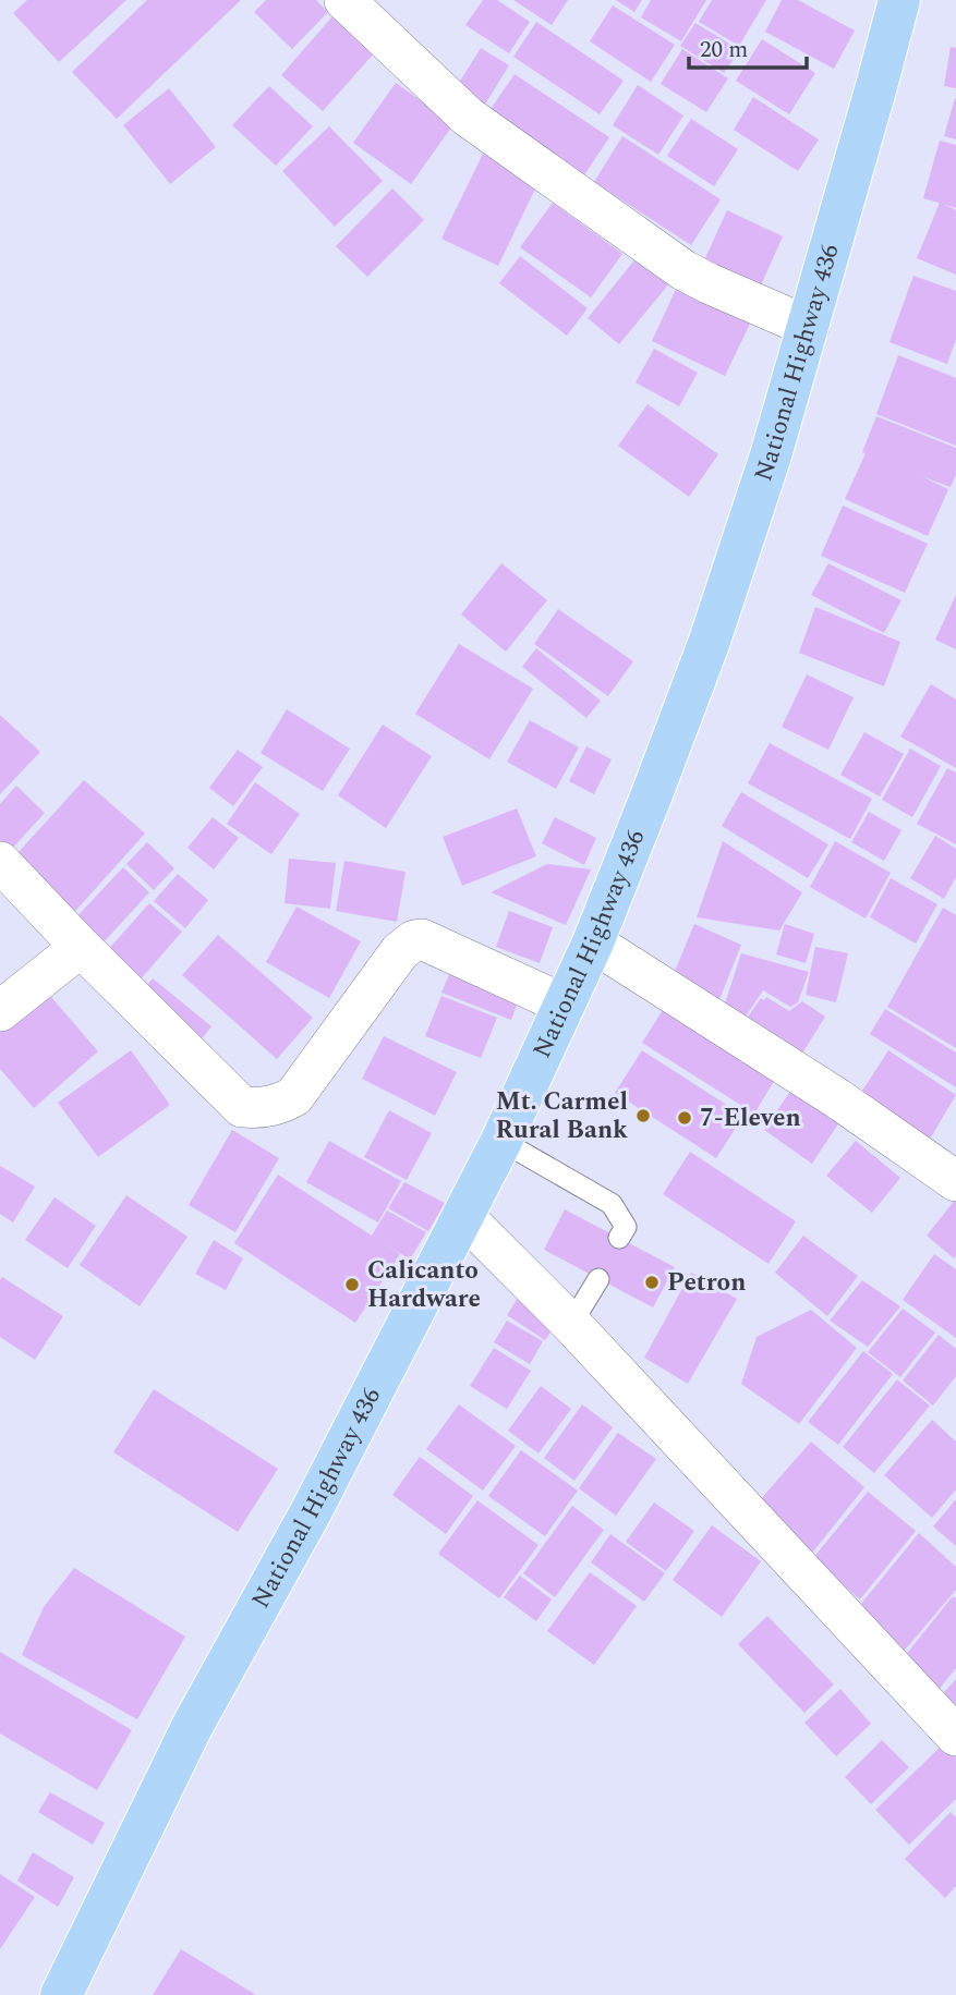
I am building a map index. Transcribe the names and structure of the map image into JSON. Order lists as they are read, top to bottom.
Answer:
{
  "streets": {
    "main road": ["National Highway 436"]
  },
  "places": [
    "Mt. Carmel Rural Bank",
    "7-Eleven",
    "Petron",
    "Calicanto Hardware"
  ],
  "scale_bar": "20 m"
}
